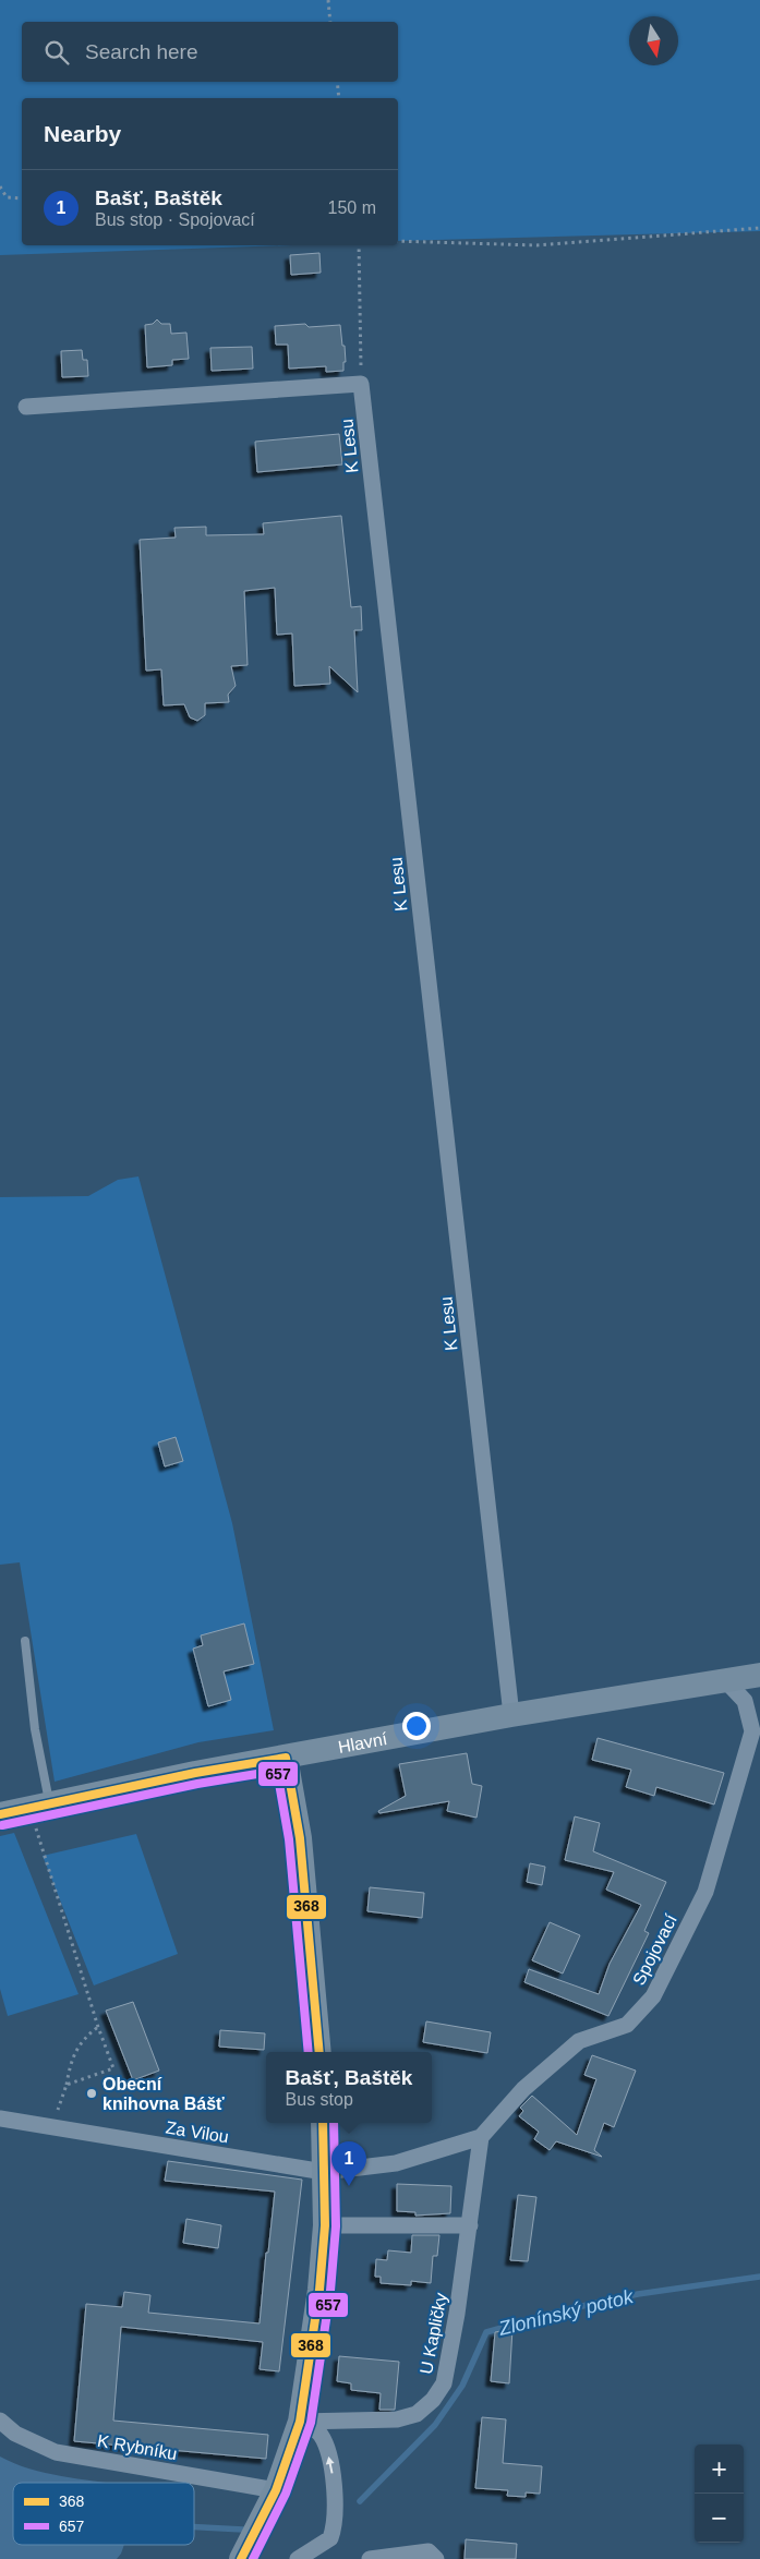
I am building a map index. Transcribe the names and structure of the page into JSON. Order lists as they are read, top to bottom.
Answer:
{
  "streets": {
    "street": [
      "K Lesu",
      "Hlavní",
      "Spojovací",
      "Za Vilou",
      "U Kapličky",
      "K Rybníku"
    ]
  },
  "crossings": [
    ["K Lesu", "Hlavní"],
    ["Spojovací", "U Kapličky"]
  ],
  "water": ["Zlonínský potok"],
  "places": ["Obecní knihovna Bášť"],
  "lines": ["transit line 368", "transit line 657"],
  "legend": ["368", "657"],
  "north": "bottom",
  "page": {
    "search": "Search here",
    "heading": "Nearby",
    "list": [
      {
        "mark": "1",
        "name": "Bašť, Baštěk",
        "note": "Bus stop · Spojovací",
        "value": "150 m"
      }
    ],
    "popup": ["Bašť, Baštěk", "Bus stop"],
    "pins": "1",
    "map_buttons": ["+", "−"]
  }
}
